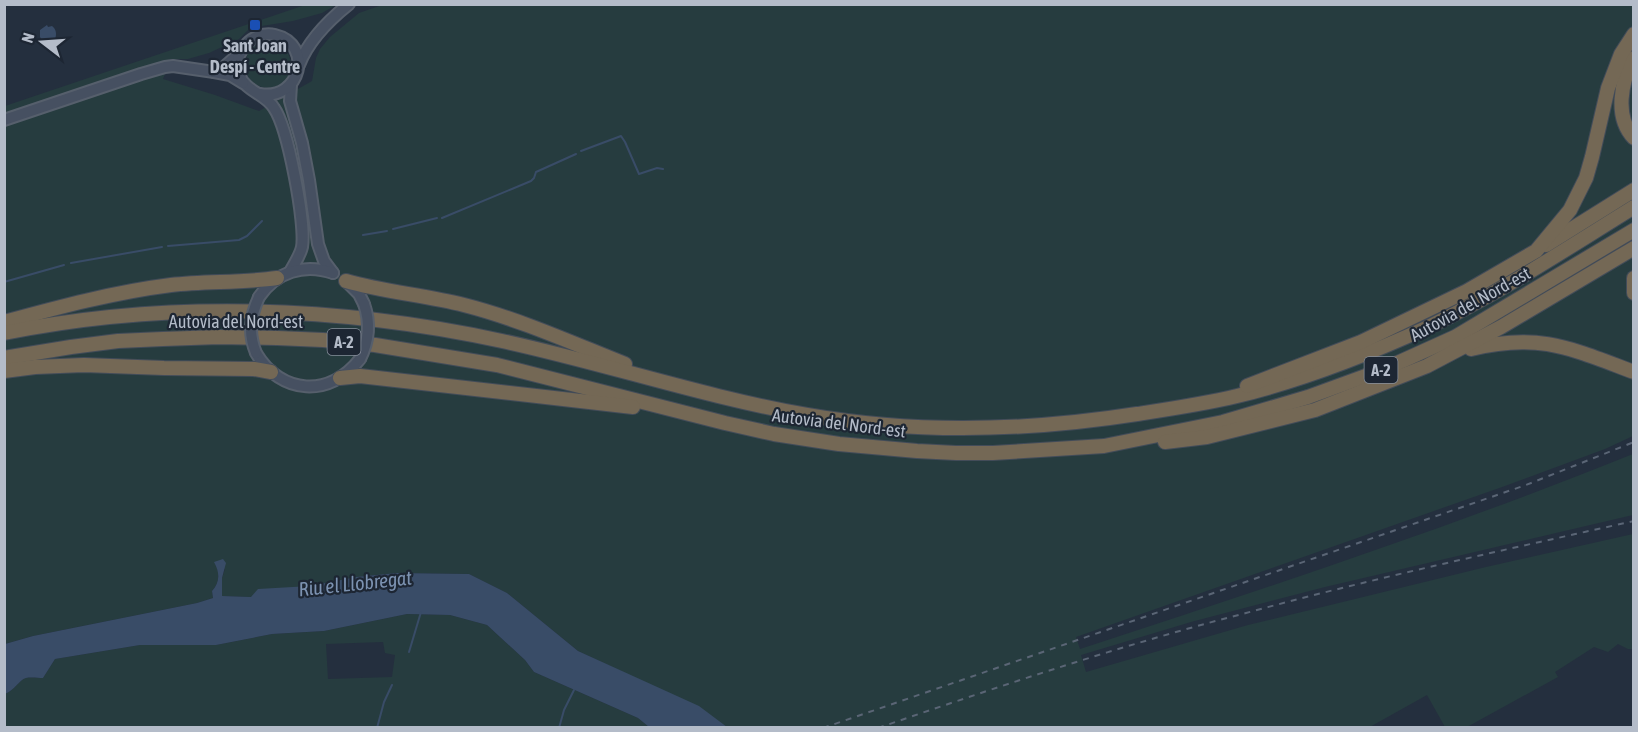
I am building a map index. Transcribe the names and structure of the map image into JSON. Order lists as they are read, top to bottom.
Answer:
{
  "streets": {
    "highway": ["Autovia del Nord-est", "A-2"]
  },
  "water": ["Riu el Llobregat"],
  "places": {
    "transit": ["Sant Joan Despí - Centre"]
  },
  "north": "left"
}
